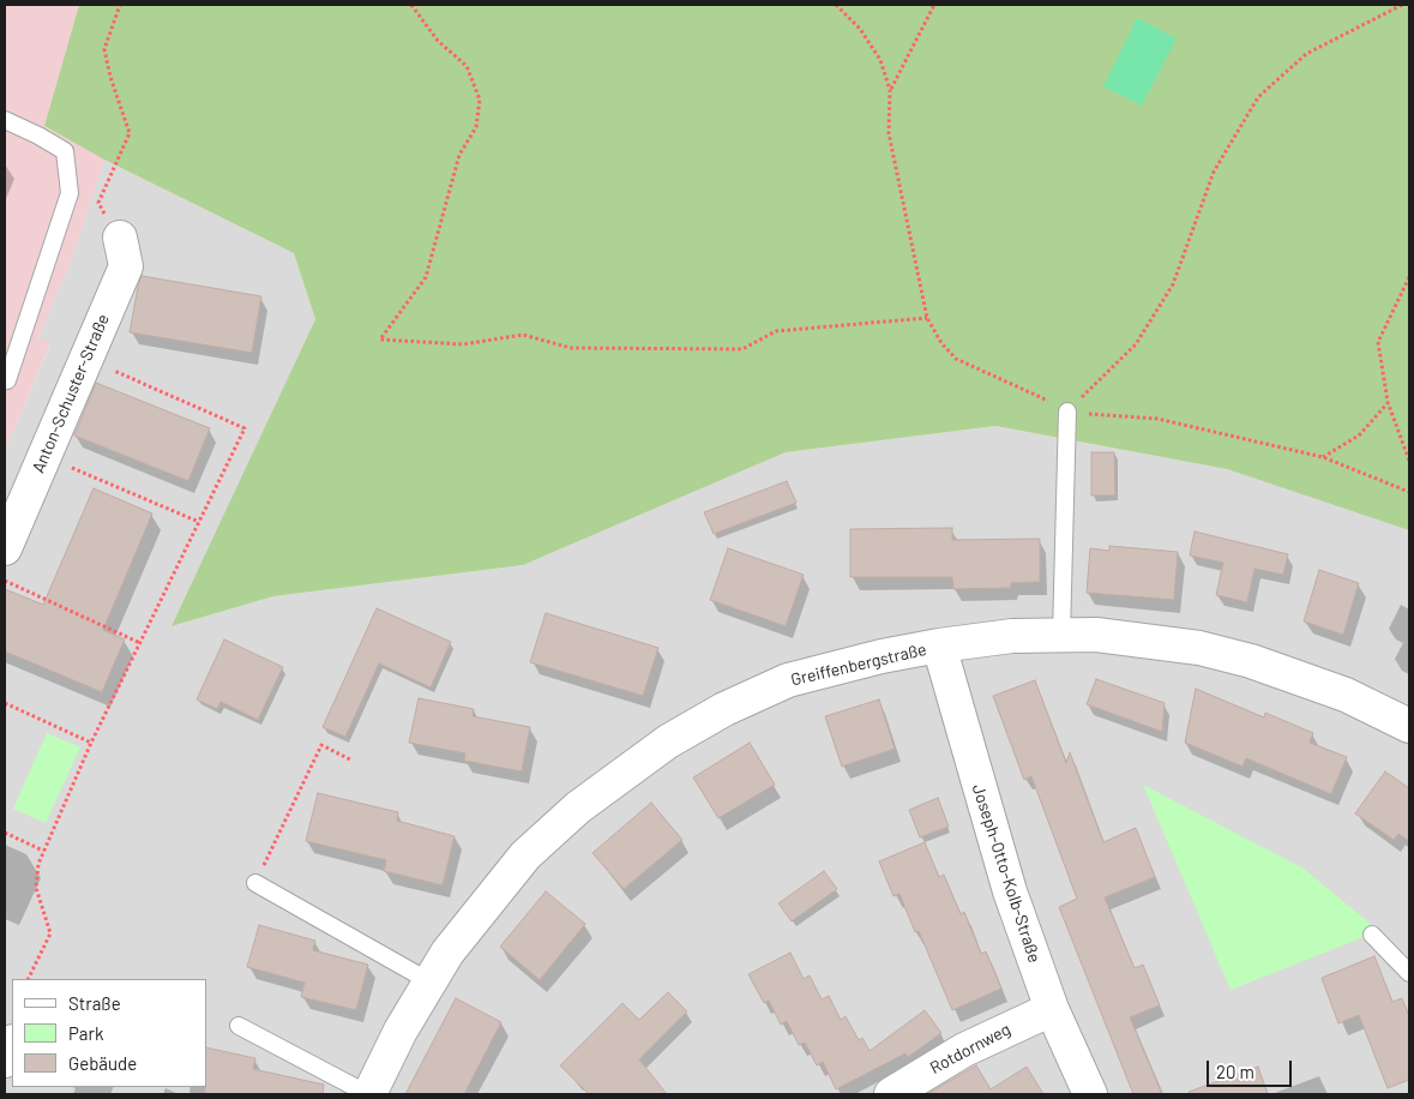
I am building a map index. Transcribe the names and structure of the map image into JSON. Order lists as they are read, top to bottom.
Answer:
{
  "streets": {
    "street": [
      "Anton-Schuster-Straße",
      "Greiffenbergstraße",
      "Joseph-Otto-Kolb-Straße",
      "Rotdornweg"
    ]
  },
  "crossings": [
    ["Greiffenbergstraße", "Joseph-Otto-Kolb-Straße"],
    ["Joseph-Otto-Kolb-Straße", "Rotdornweg"]
  ],
  "legend": ["Straße", "Park", "Gebäude"],
  "scale_bar": "20 m"
}
